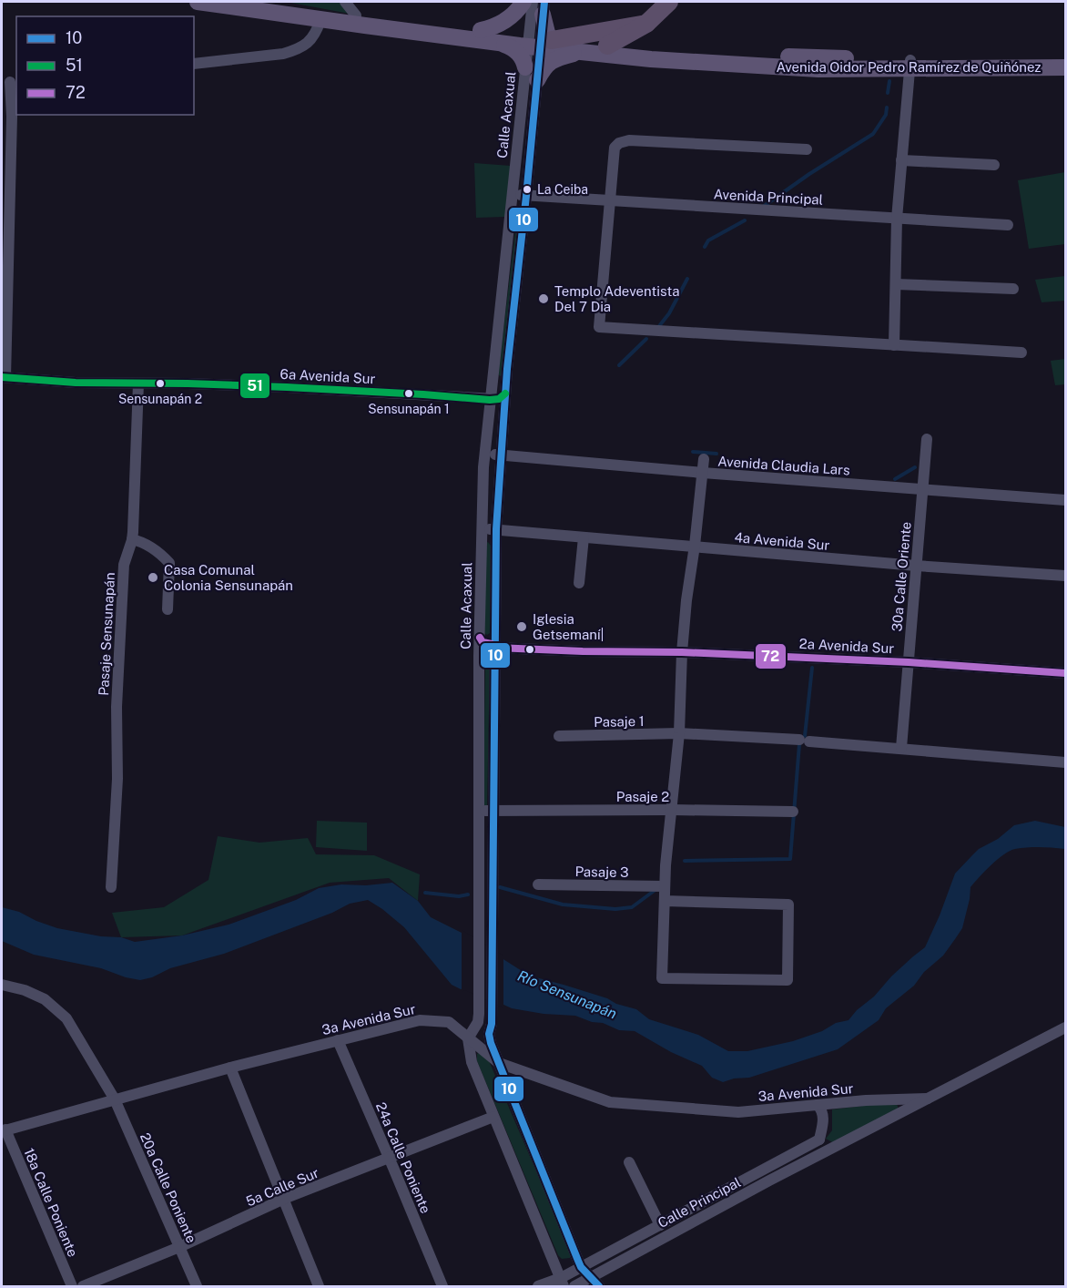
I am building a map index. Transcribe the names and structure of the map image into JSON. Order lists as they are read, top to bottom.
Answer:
{
  "streets": {
    "main road": ["Avenida Oidor Pedro Ramírez de Quiñónez"],
    "street": [
      "Calle Acaxual",
      "Avenida Principal",
      "6a Avenida Sur",
      "Avenida Claudia Lars",
      "4a Avenida Sur",
      "30a Calle Oriente",
      "Pasaje Sensunapán",
      "2a Avenida Sur",
      "Pasaje 1",
      "Pasaje 2",
      "Pasaje 3",
      "3a Avenida Sur",
      "24a Calle Poniente",
      "5a Calle Sur",
      "20a Calle Poniente",
      "18a Calle Poniente",
      "Calle Principal"
    ]
  },
  "crossings": [
    ["Avenida Oidor Pedro Ramírez de Quiñónez", "Calle Acaxual"],
    ["Calle Acaxual", "Avenida Principal"],
    ["Calle Acaxual", "6a Avenida Sur"],
    ["Calle Acaxual", "Avenida Claudia Lars"],
    ["Calle Acaxual", "4a Avenida Sur"],
    ["Calle Acaxual", "2a Avenida Sur"],
    ["Calle Acaxual", "Pasaje 2"],
    ["Calle Acaxual", "3a Avenida Sur"],
    ["6a Avenida Sur", "Pasaje Sensunapán"],
    ["Avenida Claudia Lars", "30a Calle Oriente"],
    ["4a Avenida Sur", "30a Calle Oriente"],
    ["30a Calle Oriente", "2a Avenida Sur"],
    ["30a Calle Oriente", "Pasaje 1"],
    ["3a Avenida Sur", "24a Calle Poniente"],
    ["3a Avenida Sur", "20a Calle Poniente"],
    ["3a Avenida Sur", "18a Calle Poniente"],
    ["3a Avenida Sur", "Calle Principal"],
    ["24a Calle Poniente", "5a Calle Sur"],
    ["5a Calle Sur", "20a Calle Poniente"]
  ],
  "water": ["Río Sensunapán"],
  "places": [
    "La Ceiba",
    "Templo Adeventista Del 7 Dia",
    "Sensunapán 2",
    "Sensunapán 1",
    "Casa Comunal Colonia Sensunapán",
    "Iglesia Getsemaní|"
  ],
  "lines": ["transit line 10", "transit line 51", "transit line 72"],
  "legend": ["10", "51", "72"]
}
